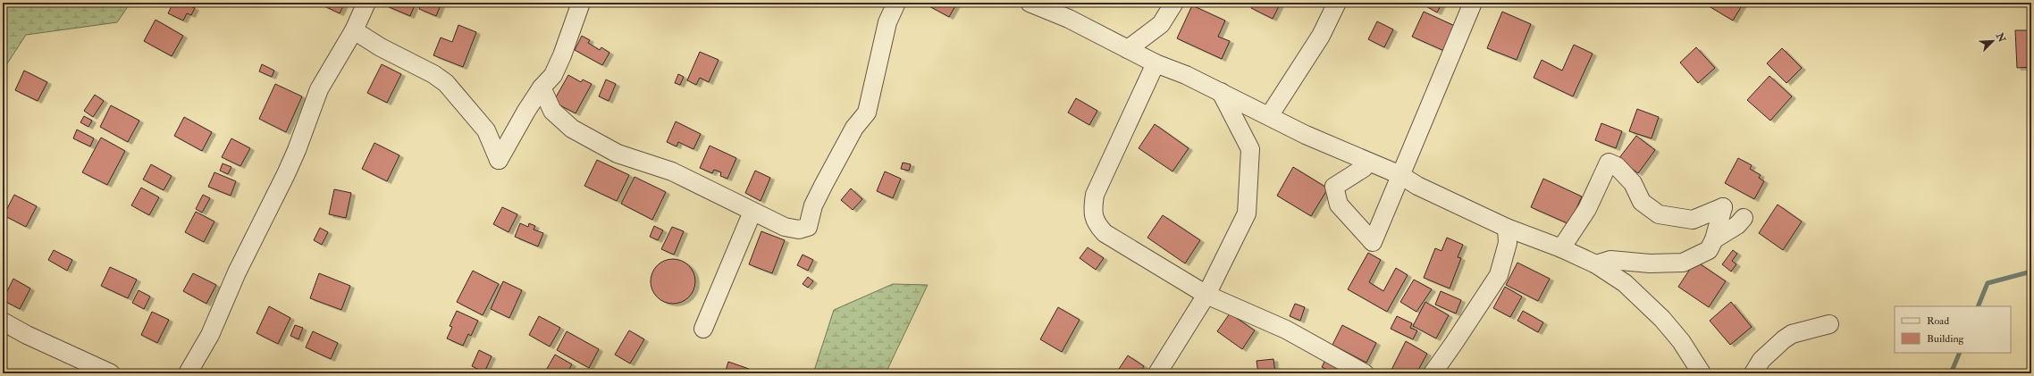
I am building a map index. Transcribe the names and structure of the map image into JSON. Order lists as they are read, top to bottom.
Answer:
{
  "legend": ["Road", "Building"],
  "north": "top right"
}
